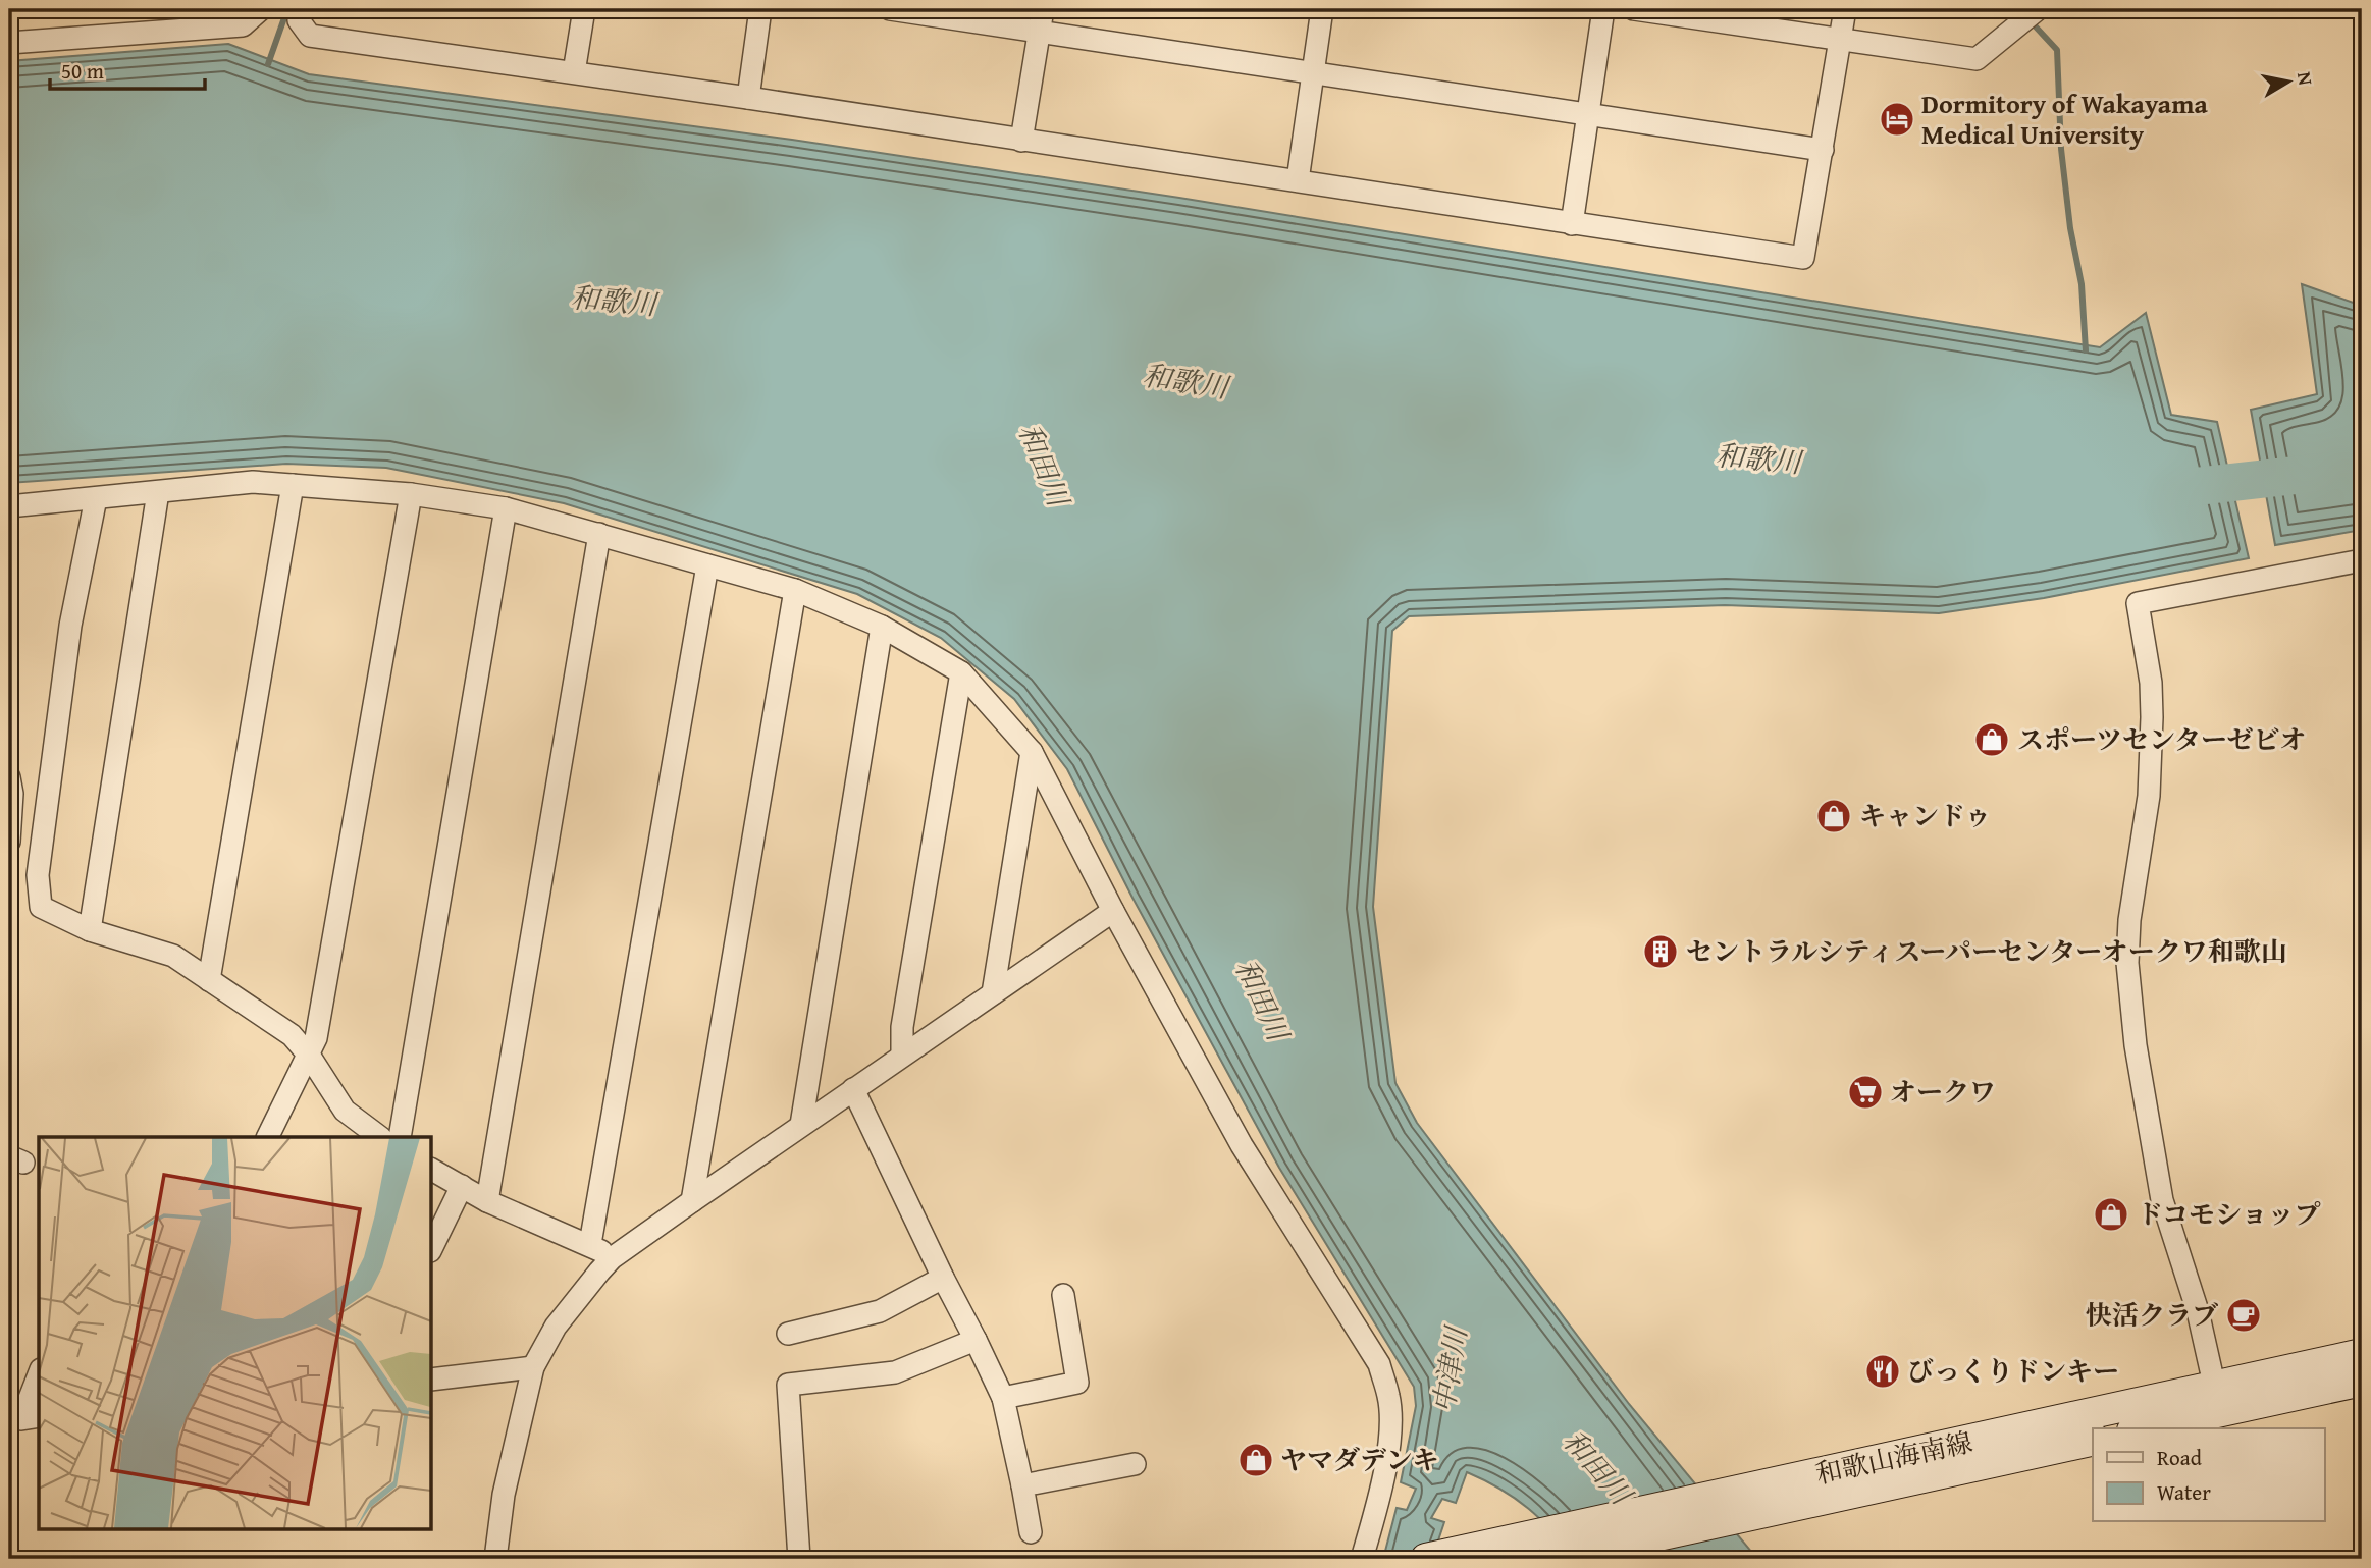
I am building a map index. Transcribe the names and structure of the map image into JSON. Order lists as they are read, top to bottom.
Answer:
{
  "streets": {
    "main road": ["和歌山海南線"]
  },
  "water": ["和歌川", "和田川", "中津川"],
  "places": {
    "hotel": ["Dormitory of Wakayama Medical University"],
    "shop": [
      "スポーツセンターゼビオ",
      "キャンドゥ",
      "ドコモショップ",
      "ヤマダデンキ"
    ],
    "building": ["セントラルシティスーパーセンターオークワ和歌山"],
    "supermarket": ["オークワ"],
    "cafe": ["快活クラブ"],
    "restaurant": ["びっくりドンキー"]
  },
  "legend": ["Road", "Water"],
  "scale_bar": "50 m",
  "north": "right"
}
